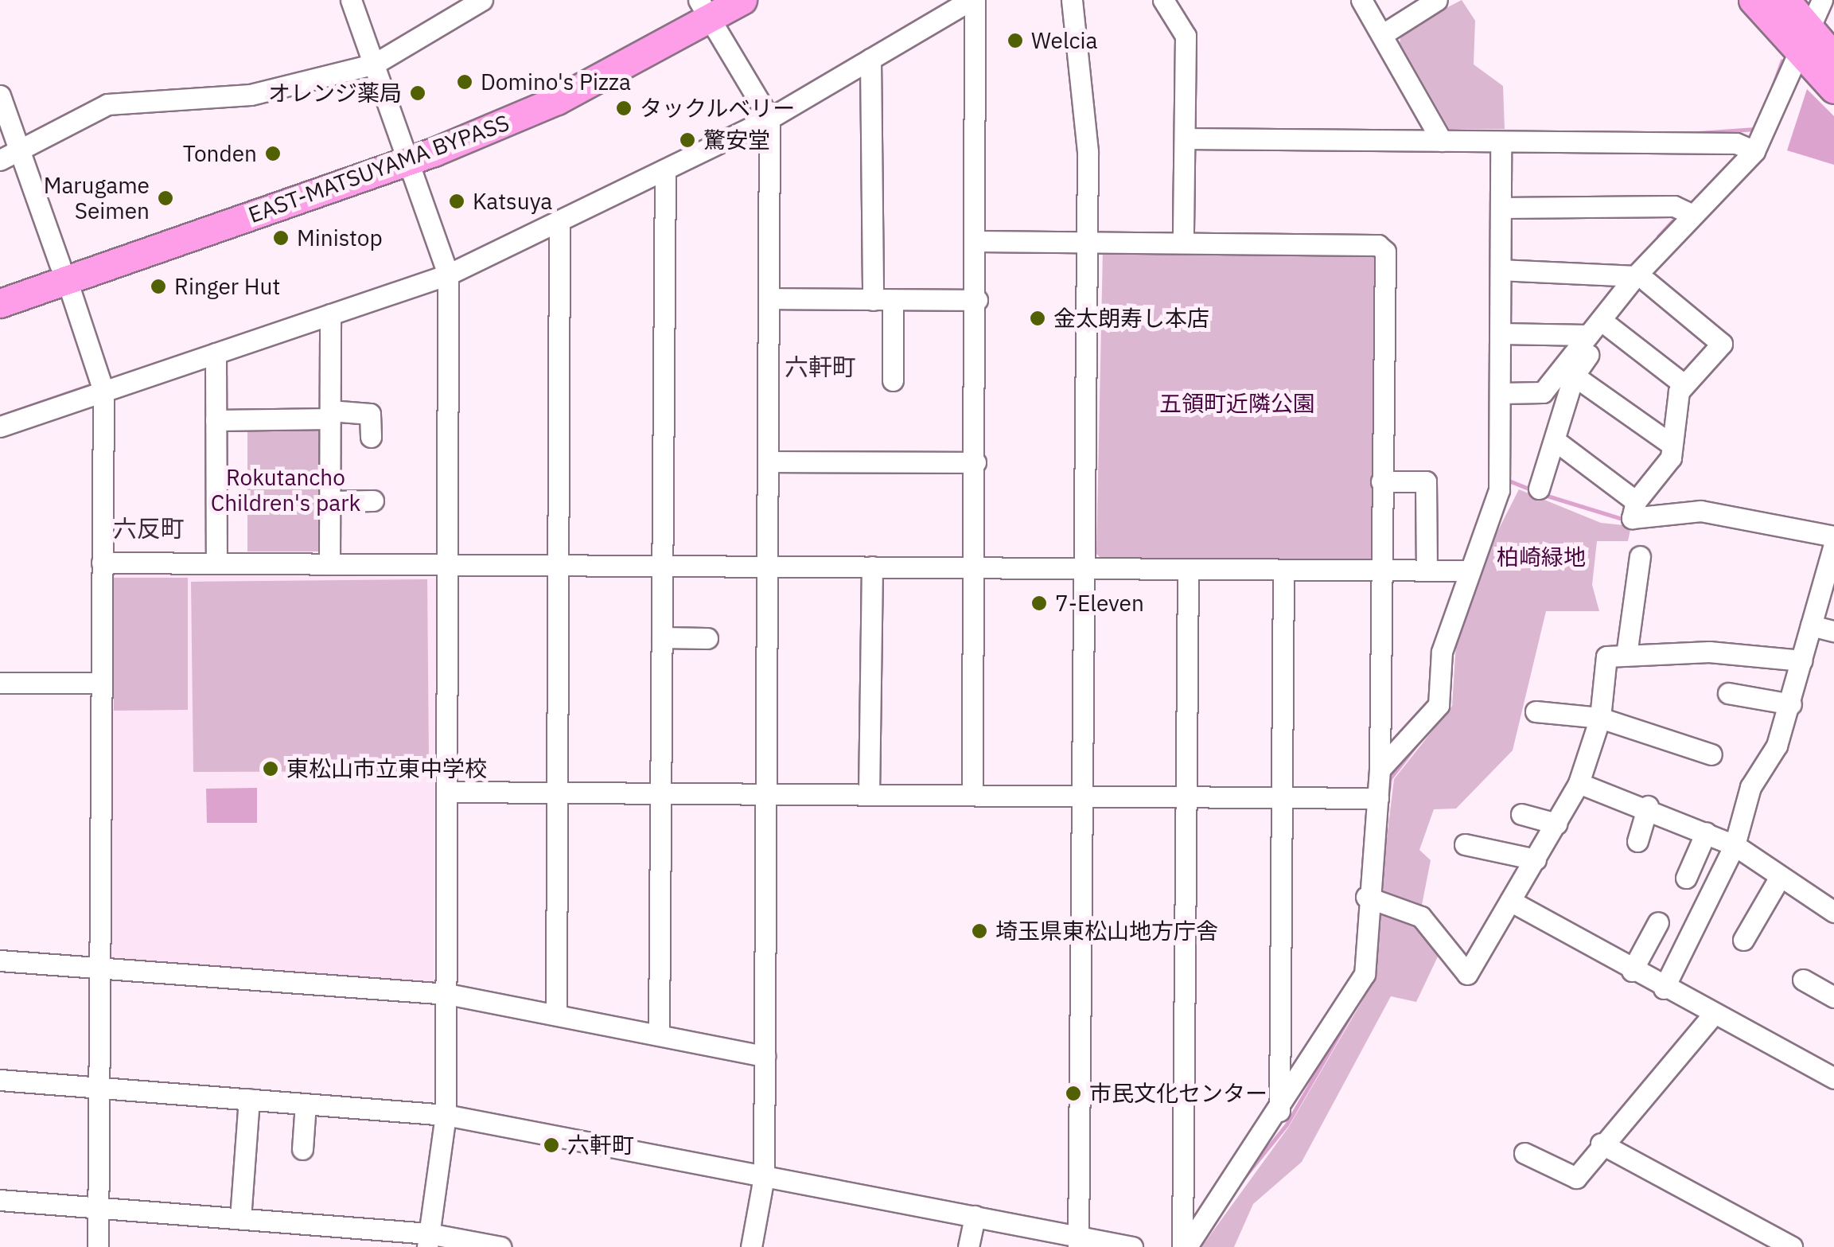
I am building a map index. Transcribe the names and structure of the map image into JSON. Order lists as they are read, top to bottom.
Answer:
{
  "streets": {
    "highway": ["EAST-MATSUYAMA BYPASS"]
  },
  "districts": ["六軒町", "六反町"],
  "parks": ["五領町近隣公園", "Rokutancho Children's park", "柏崎緑地"],
  "places": [
    "Welcia",
    "Domino's Pizza",
    "オレンジ薬局",
    "タックルベリー",
    "驚安堂",
    "Tonden",
    "Marugame Seimen",
    "Katsuya",
    "Ministop",
    "Ringer Hut",
    "金太朗寿し本店",
    "7-Eleven",
    "東松山市立東中学校",
    "埼玉県東松山地方庁舎",
    "市民文化センター",
    "六軒町"
  ]
}
